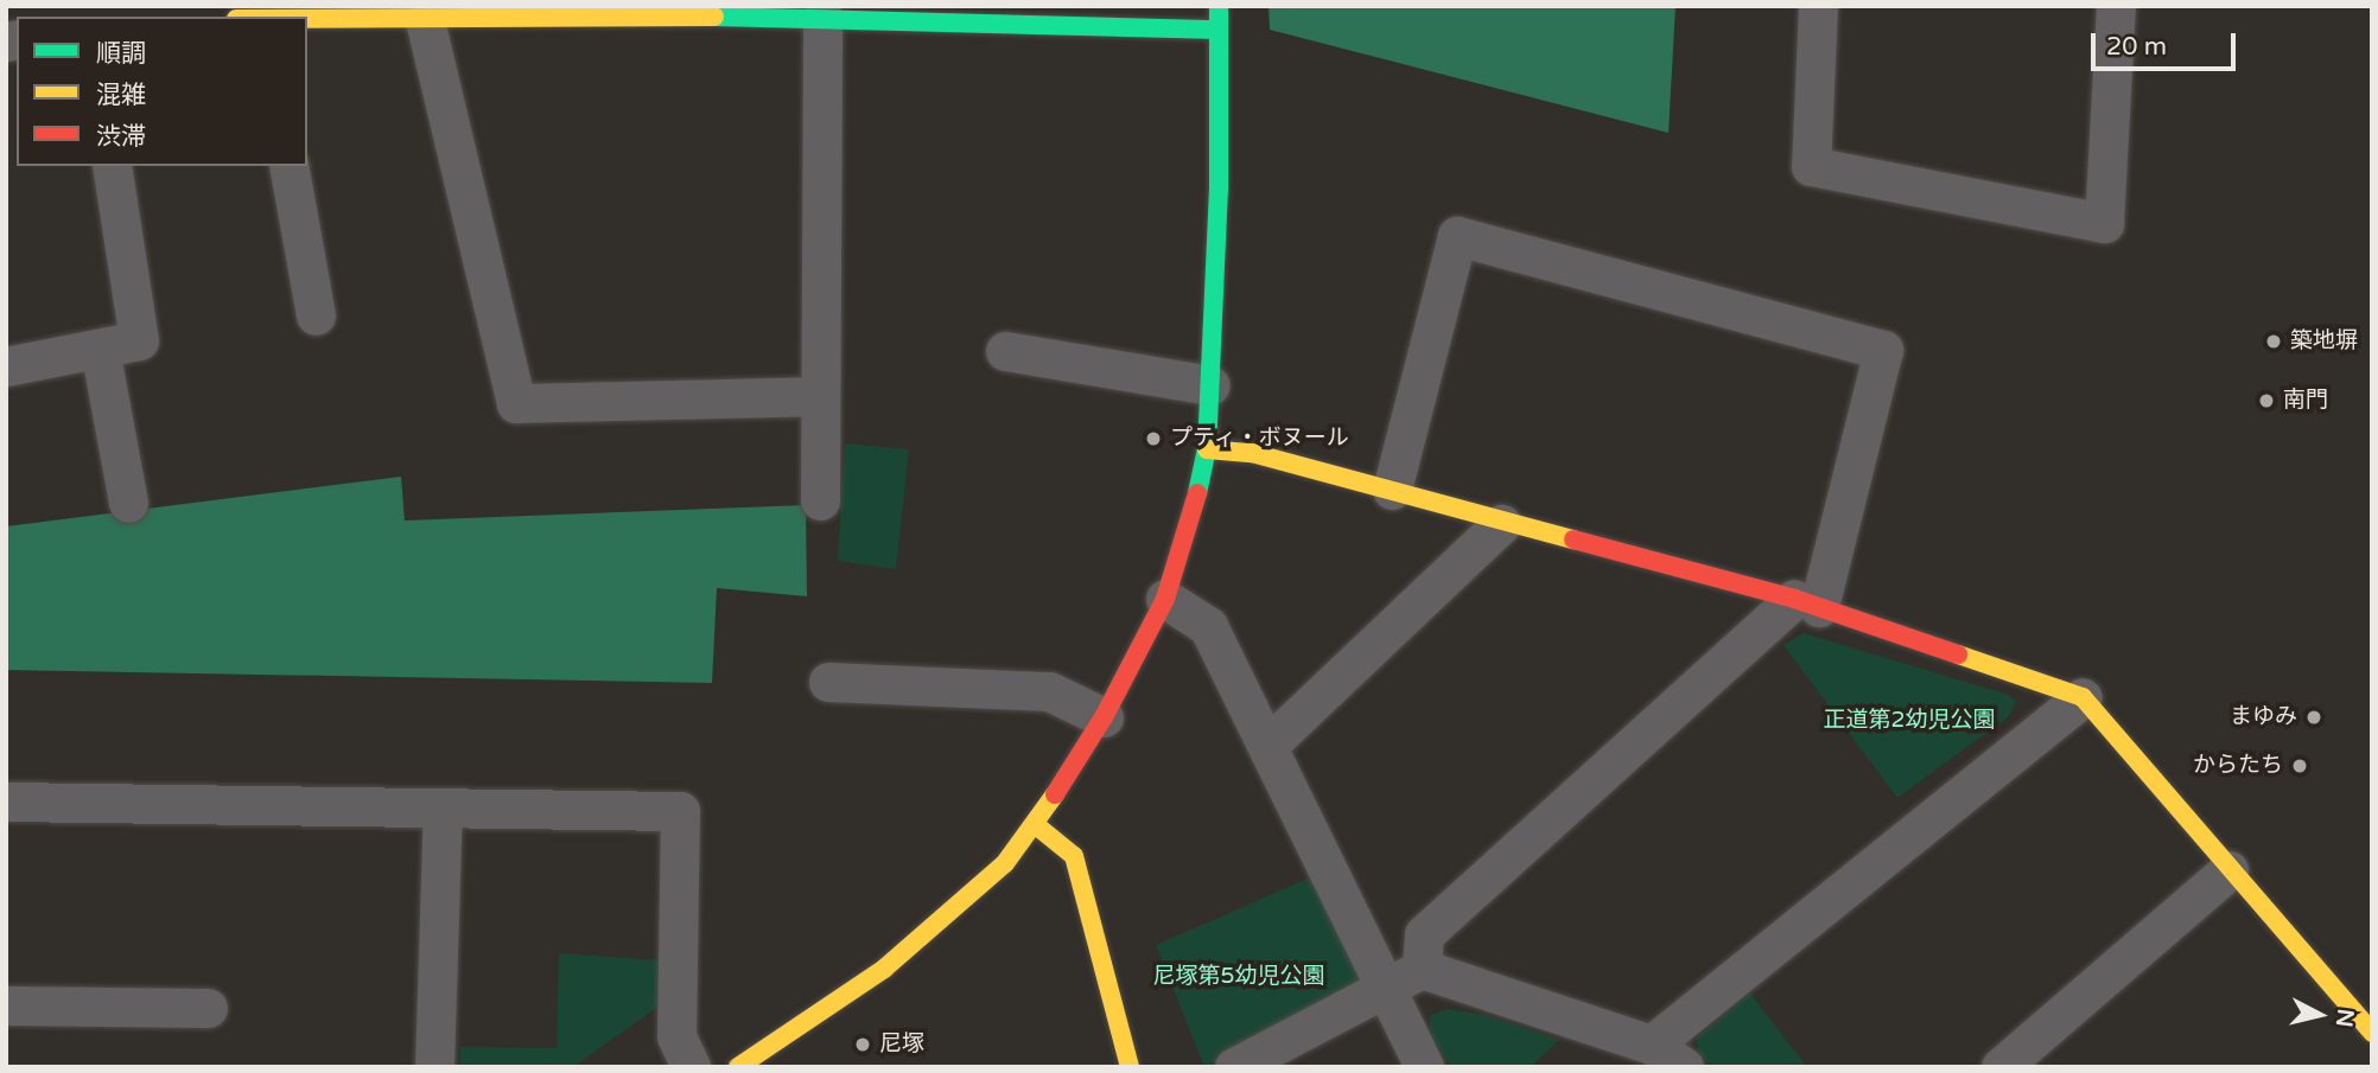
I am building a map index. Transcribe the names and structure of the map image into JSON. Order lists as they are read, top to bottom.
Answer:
{
  "parks": ["正道第2幼児公園", "尼塚第5幼児公園"],
  "places": [
    "築地塀",
    "南門",
    "プティ・ボヌール",
    "まゆみ",
    "からたち",
    "尼塚"
  ],
  "legend": ["順調", "混雑", "渋滞"],
  "scale_bar": "20 m",
  "north": "right"
}
